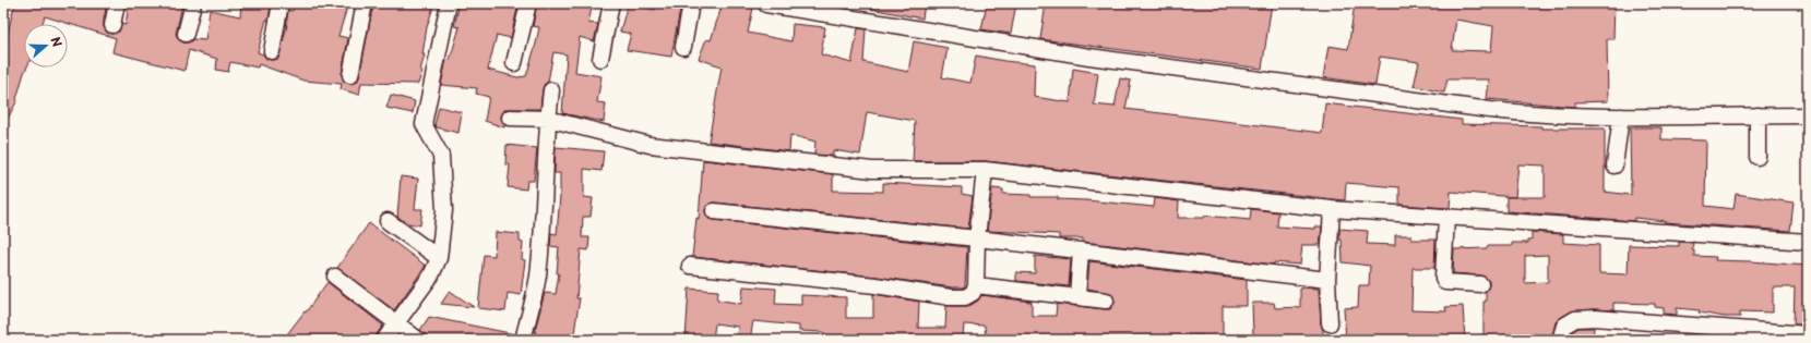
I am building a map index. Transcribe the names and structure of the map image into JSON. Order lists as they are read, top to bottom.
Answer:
{
  "north": "right"
}
